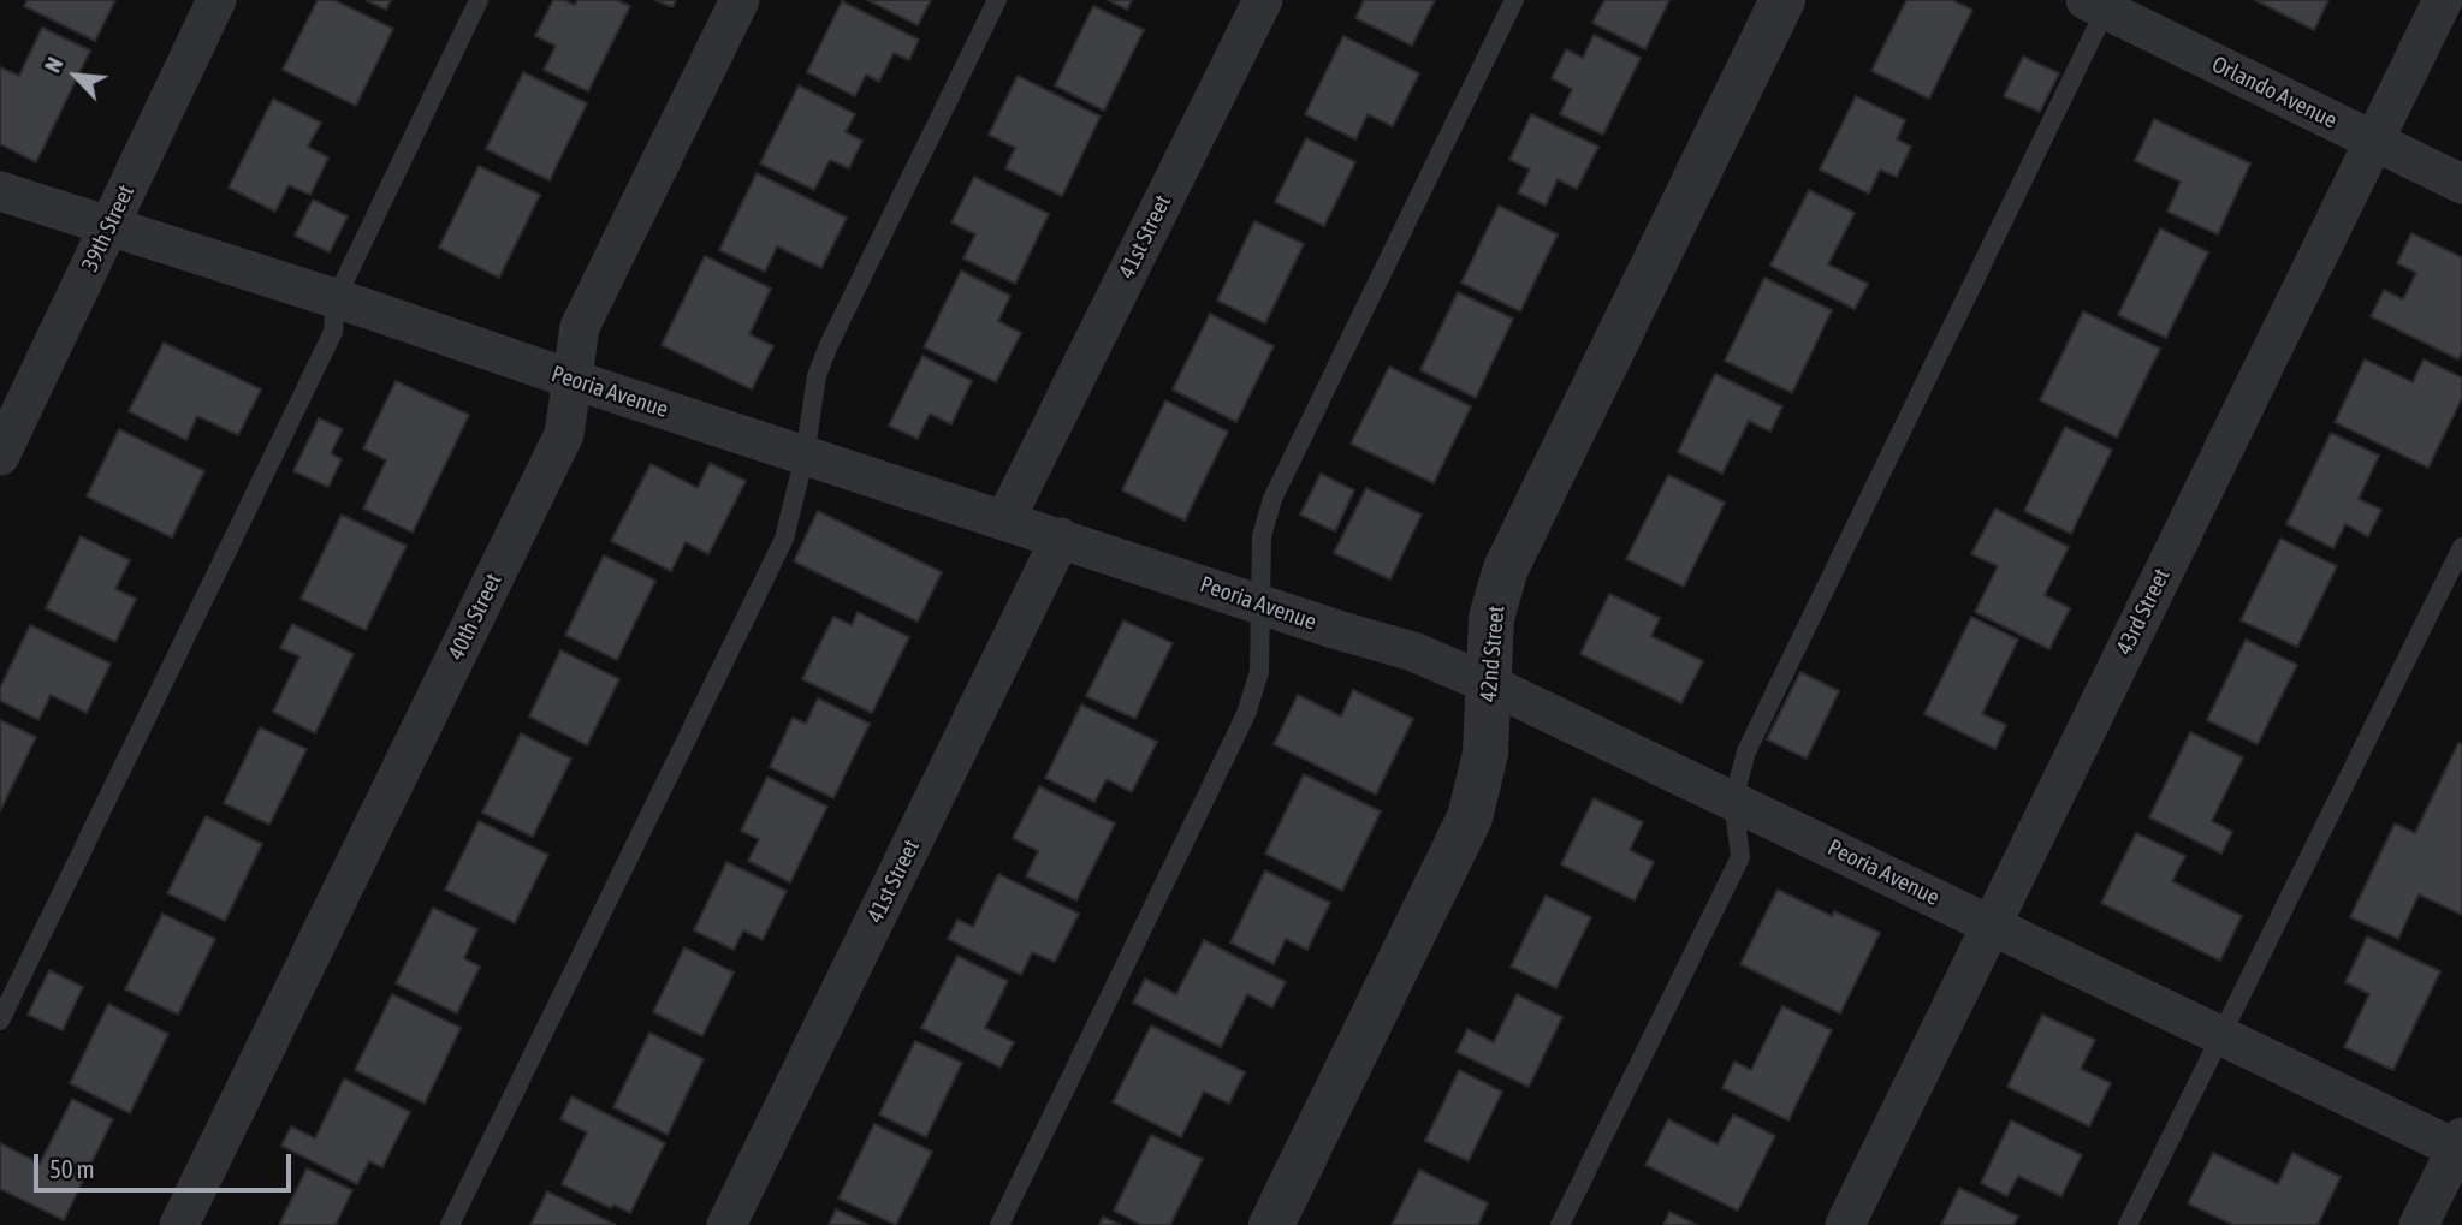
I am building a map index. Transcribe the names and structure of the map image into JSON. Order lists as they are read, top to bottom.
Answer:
{
  "streets": {
    "street": [
      "Orlando Avenue",
      "39th Street",
      "41st Street",
      "Peoria Avenue",
      "43rd Street",
      "40th Street",
      "42nd Street"
    ]
  },
  "crossings": [
    ["Orlando Avenue", "43rd Street"],
    ["39th Street", "Peoria Avenue"],
    ["41st Street", "Peoria Avenue"],
    ["Peoria Avenue", "43rd Street"],
    ["Peoria Avenue", "40th Street"],
    ["Peoria Avenue", "42nd Street"]
  ],
  "scale_bar": "50 m",
  "north": "top left"
}
